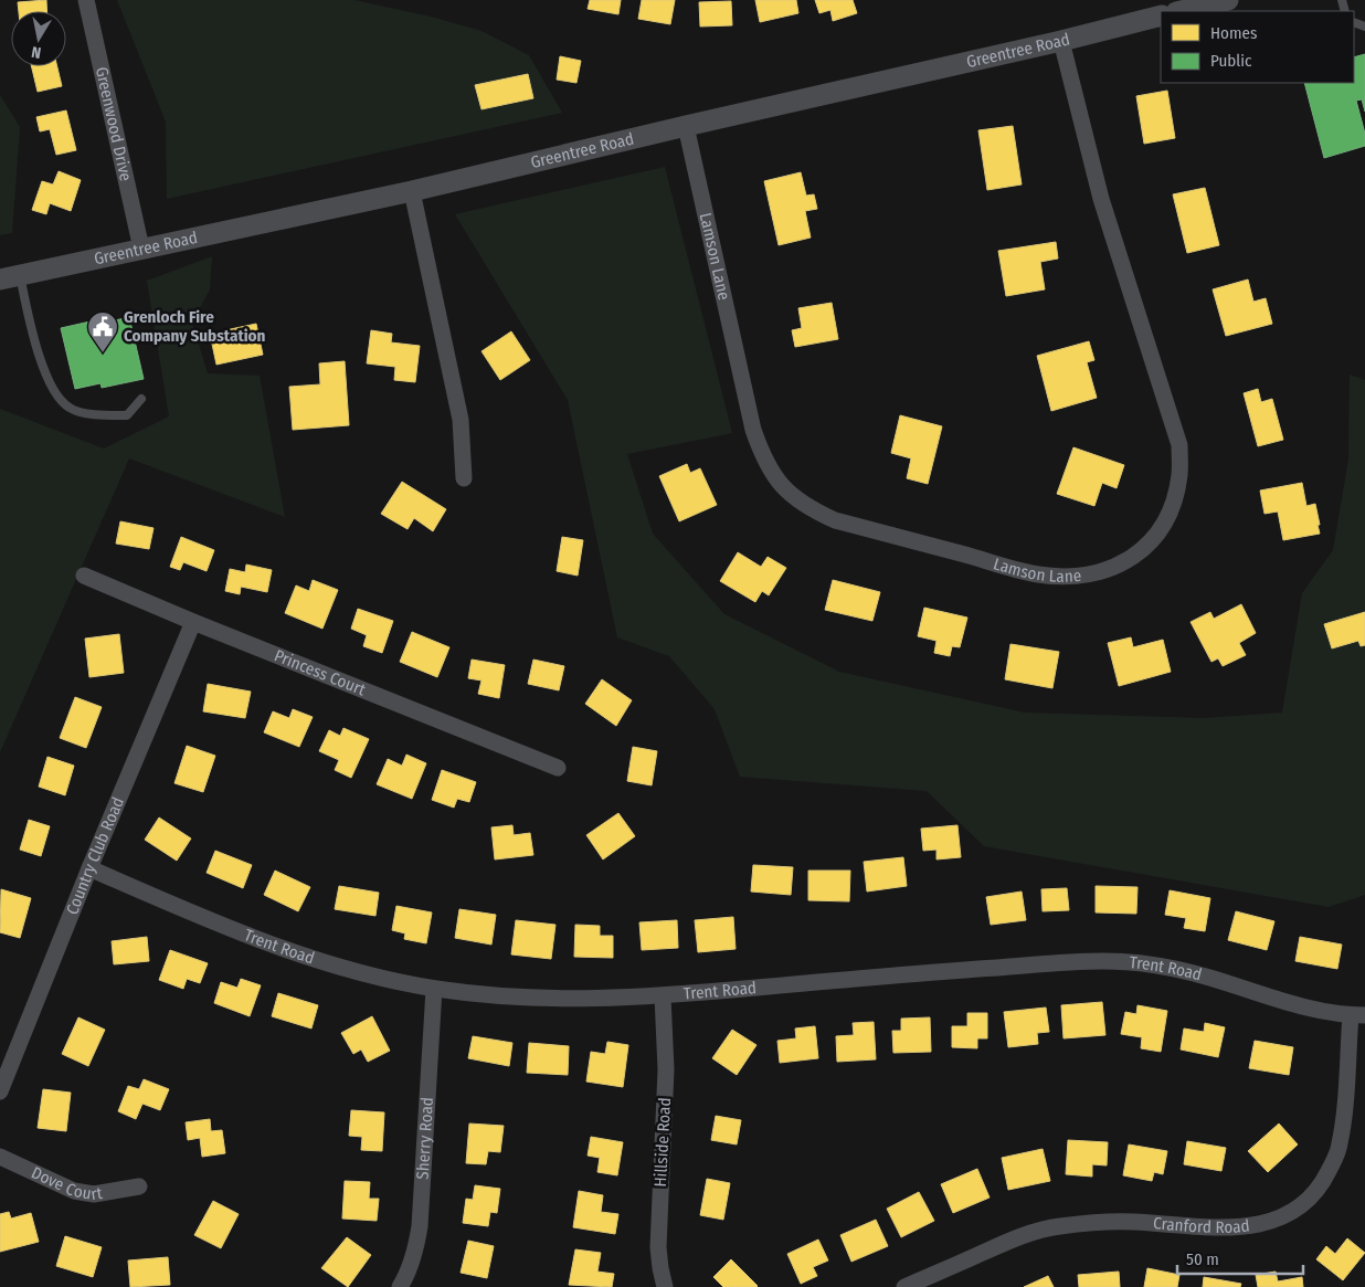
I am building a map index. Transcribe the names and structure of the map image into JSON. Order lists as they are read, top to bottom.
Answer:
{
  "streets": {
    "street": [
      "Greentree Road",
      "Greenwood Drive",
      "Lamson Lane",
      "Princess Court",
      "Country Club Road",
      "Trent Road",
      "Sherry Road",
      "Hillside Road",
      "Dove Court",
      "Cranford Road"
    ]
  },
  "crossings": [
    ["Greentree Road", "Greenwood Drive"],
    ["Greentree Road", "Lamson Lane"],
    ["Princess Court", "Country Club Road"],
    ["Country Club Road", "Trent Road"],
    ["Trent Road", "Sherry Road"],
    ["Trent Road", "Hillside Road"],
    ["Trent Road", "Cranford Road"]
  ],
  "places": {
    "public building": ["Grenloch Fire Company Substation"]
  },
  "legend": ["Homes", "Public"],
  "scale_bar": "50 m",
  "north": "bottom"
}
